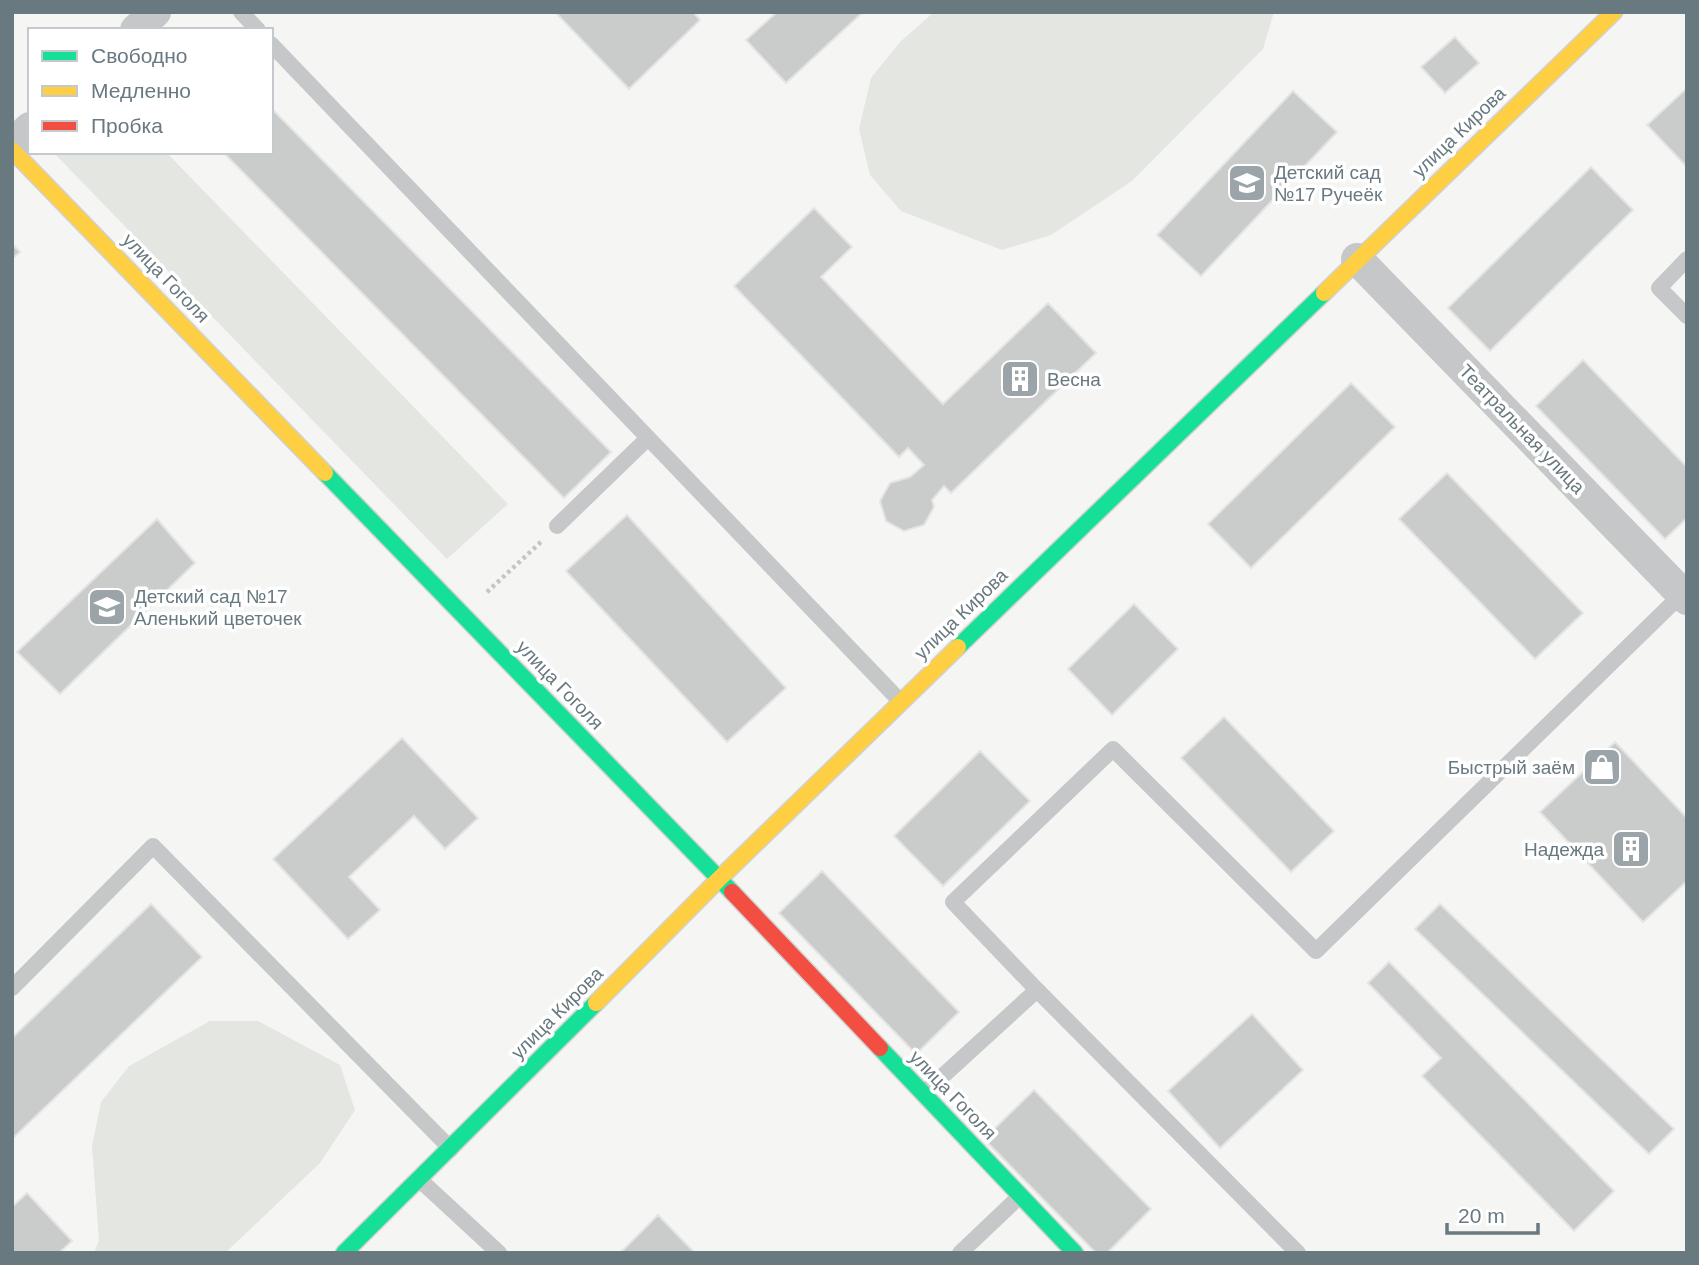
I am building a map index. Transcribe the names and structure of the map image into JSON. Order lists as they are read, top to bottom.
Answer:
{
  "streets": {
    "street": ["улица Кирова", "улица Гоголя", "Театральная улица"]
  },
  "crossings": [
    ["улица Кирова", "улица Гоголя"],
    ["улица Кирова", "Театральная улица"]
  ],
  "places": {
    "school or university": ["Детский сад №17 Ручеёк", "Детский сад №17 Аленький цветочек"],
    "building": ["Весна", "Надежда"],
    "shop": ["Быстрый заём"]
  },
  "legend": ["Свободно", "Медленно", "Пробка"],
  "scale_bar": "20 m"
}
